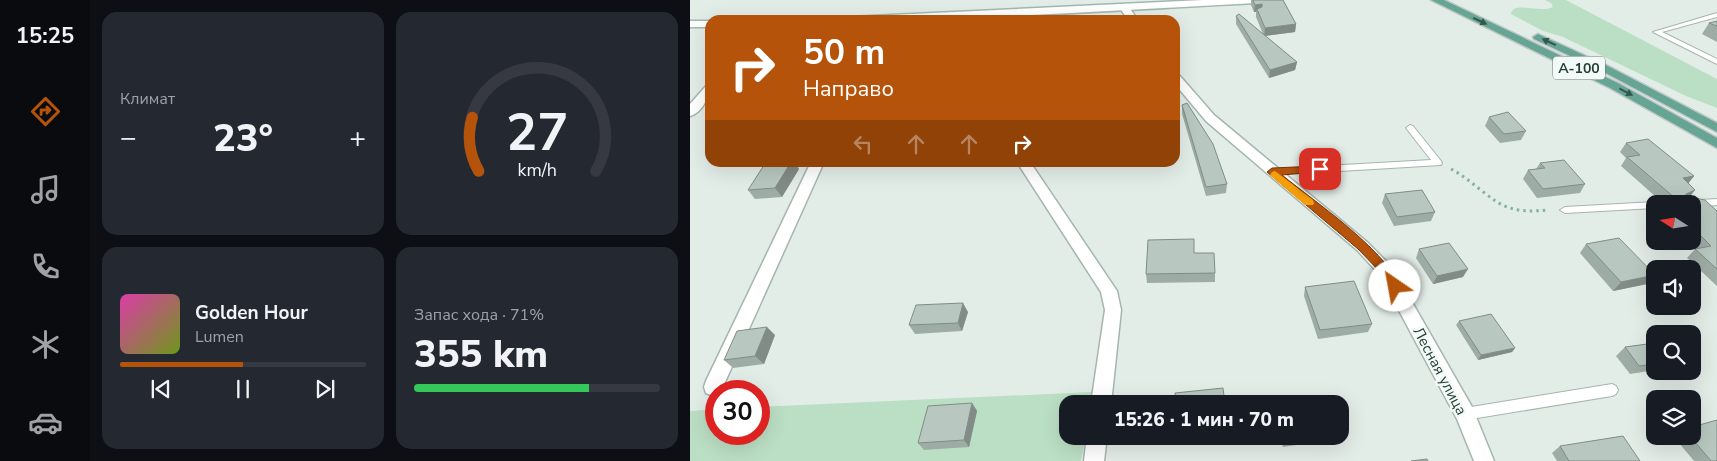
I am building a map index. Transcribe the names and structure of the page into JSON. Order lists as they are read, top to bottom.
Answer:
{
  "streets": {
    "main road": ["А-100"],
    "street": ["Лесная улица"]
  },
  "north": "left",
  "page": {
    "tabs": "15:25",
    "tile": [
      "Климат",
      ["Запас хода · 71%", "355 km"]
    ],
    "turn": ["50 m", "Направо"],
    "heat": ["−", "23°", "+"],
    "song": ["Golden Hour", "Lumen"],
    "limit": "30",
    "trip": "15:26 · 1 мин · 70 m",
    "gauge": ["27", "km/h"]
  }
}
